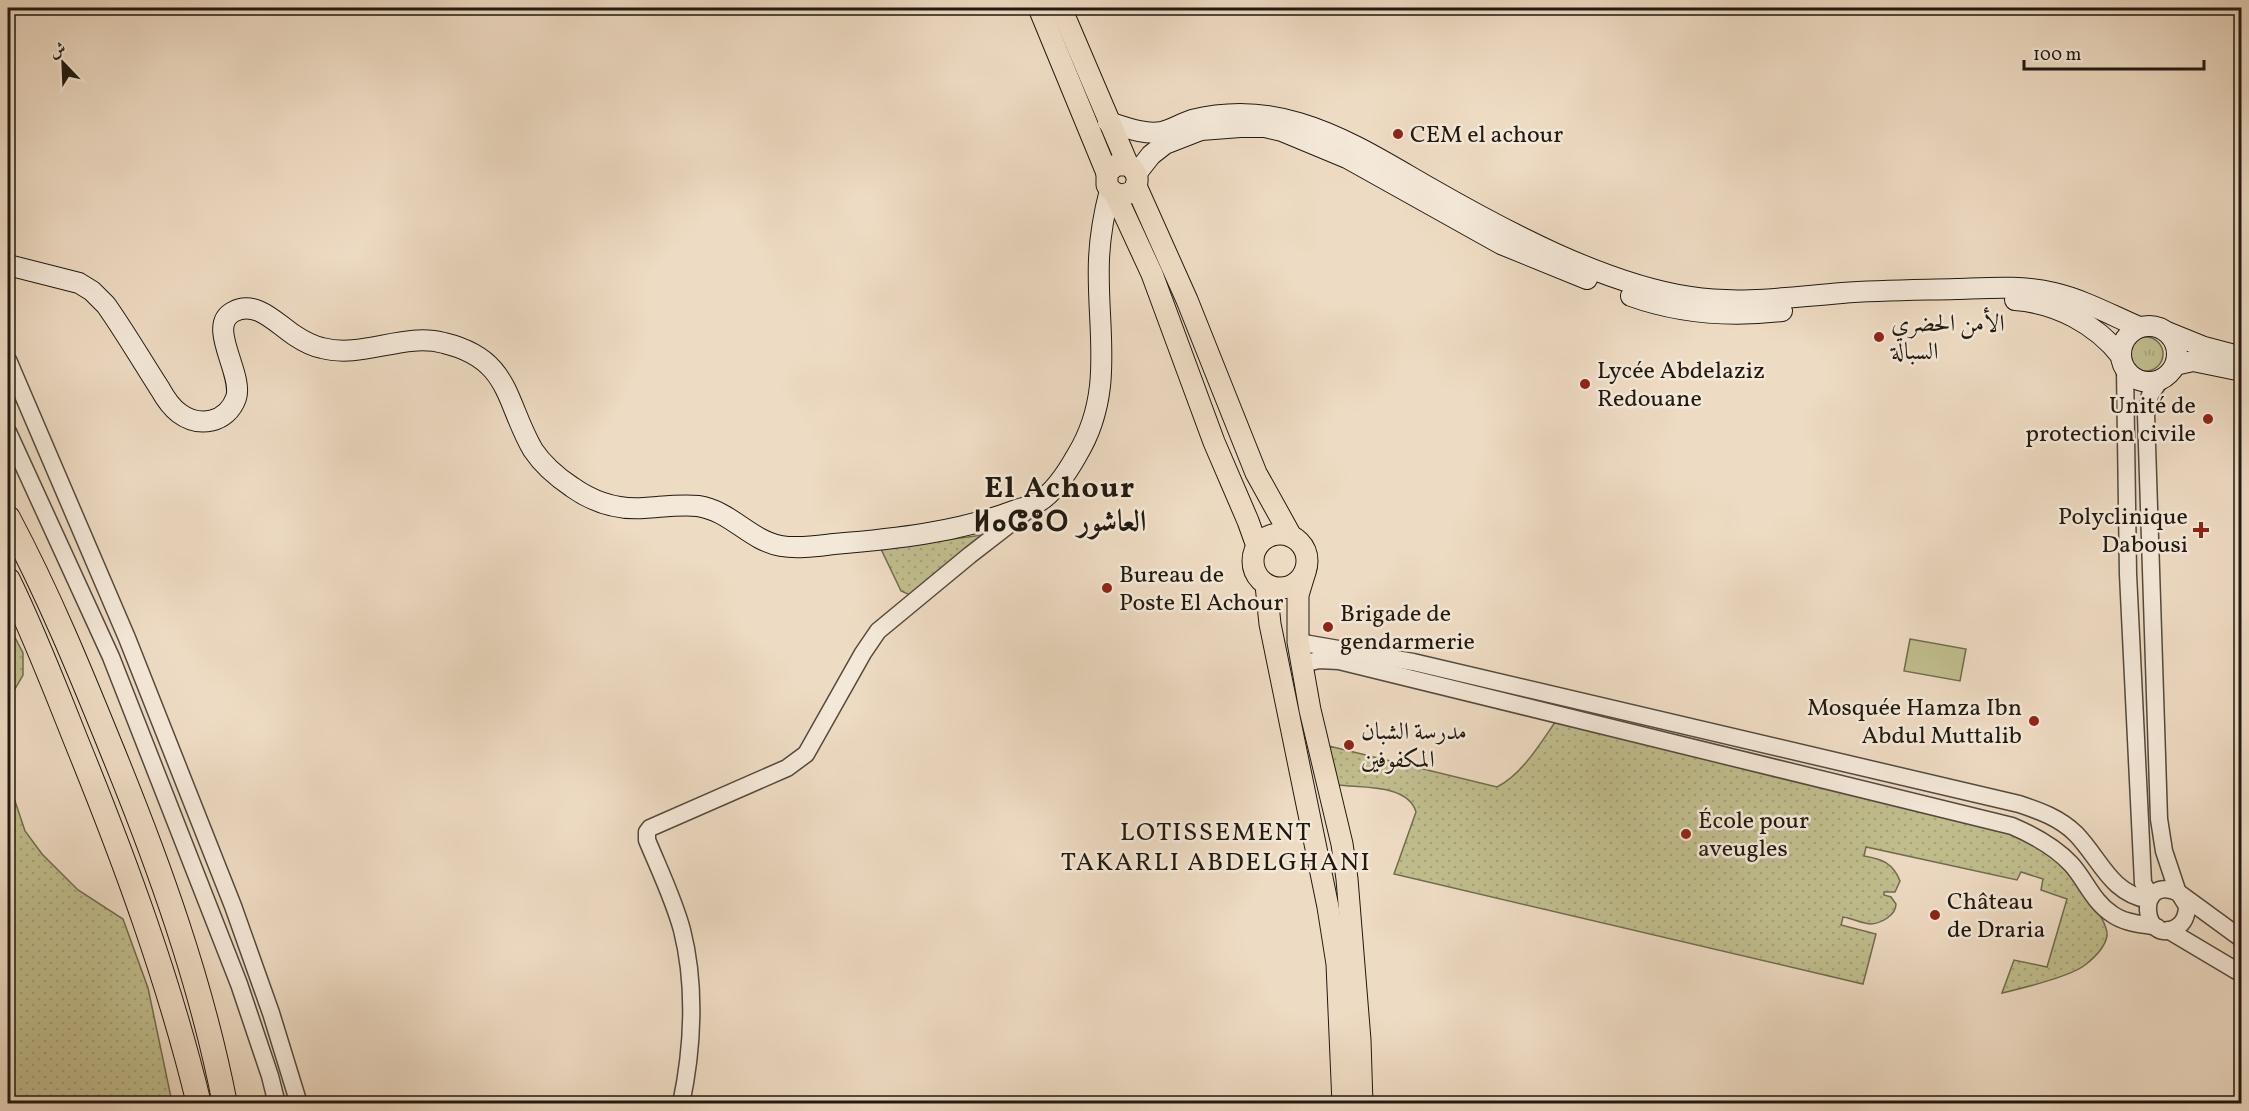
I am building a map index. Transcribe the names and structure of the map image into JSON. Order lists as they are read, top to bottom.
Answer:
{
  "districts": ["El Achour ⵍⴰⵛⵓⵔ العاشور", "LOTISSEMENT TAKARLI ABDELGHANI"],
  "places": {
    "other": [
      "CEM el achour",
      "الأمن الحضري السبالة",
      "Lycée Abdelaziz Redouane",
      "Unité de protection civile",
      "Bureau de Poste El Achour",
      "Brigade de gendarmerie",
      "Mosquée Hamza Ibn Abdul Muttalib",
      "مدرسة الشبان المكفوفين",
      "École pour aveugles",
      "Château de Draria"
    ],
    "health": ["Polyclinique Dabousi"]
  },
  "scale_bar": "100 m",
  "north": "top left"
}
